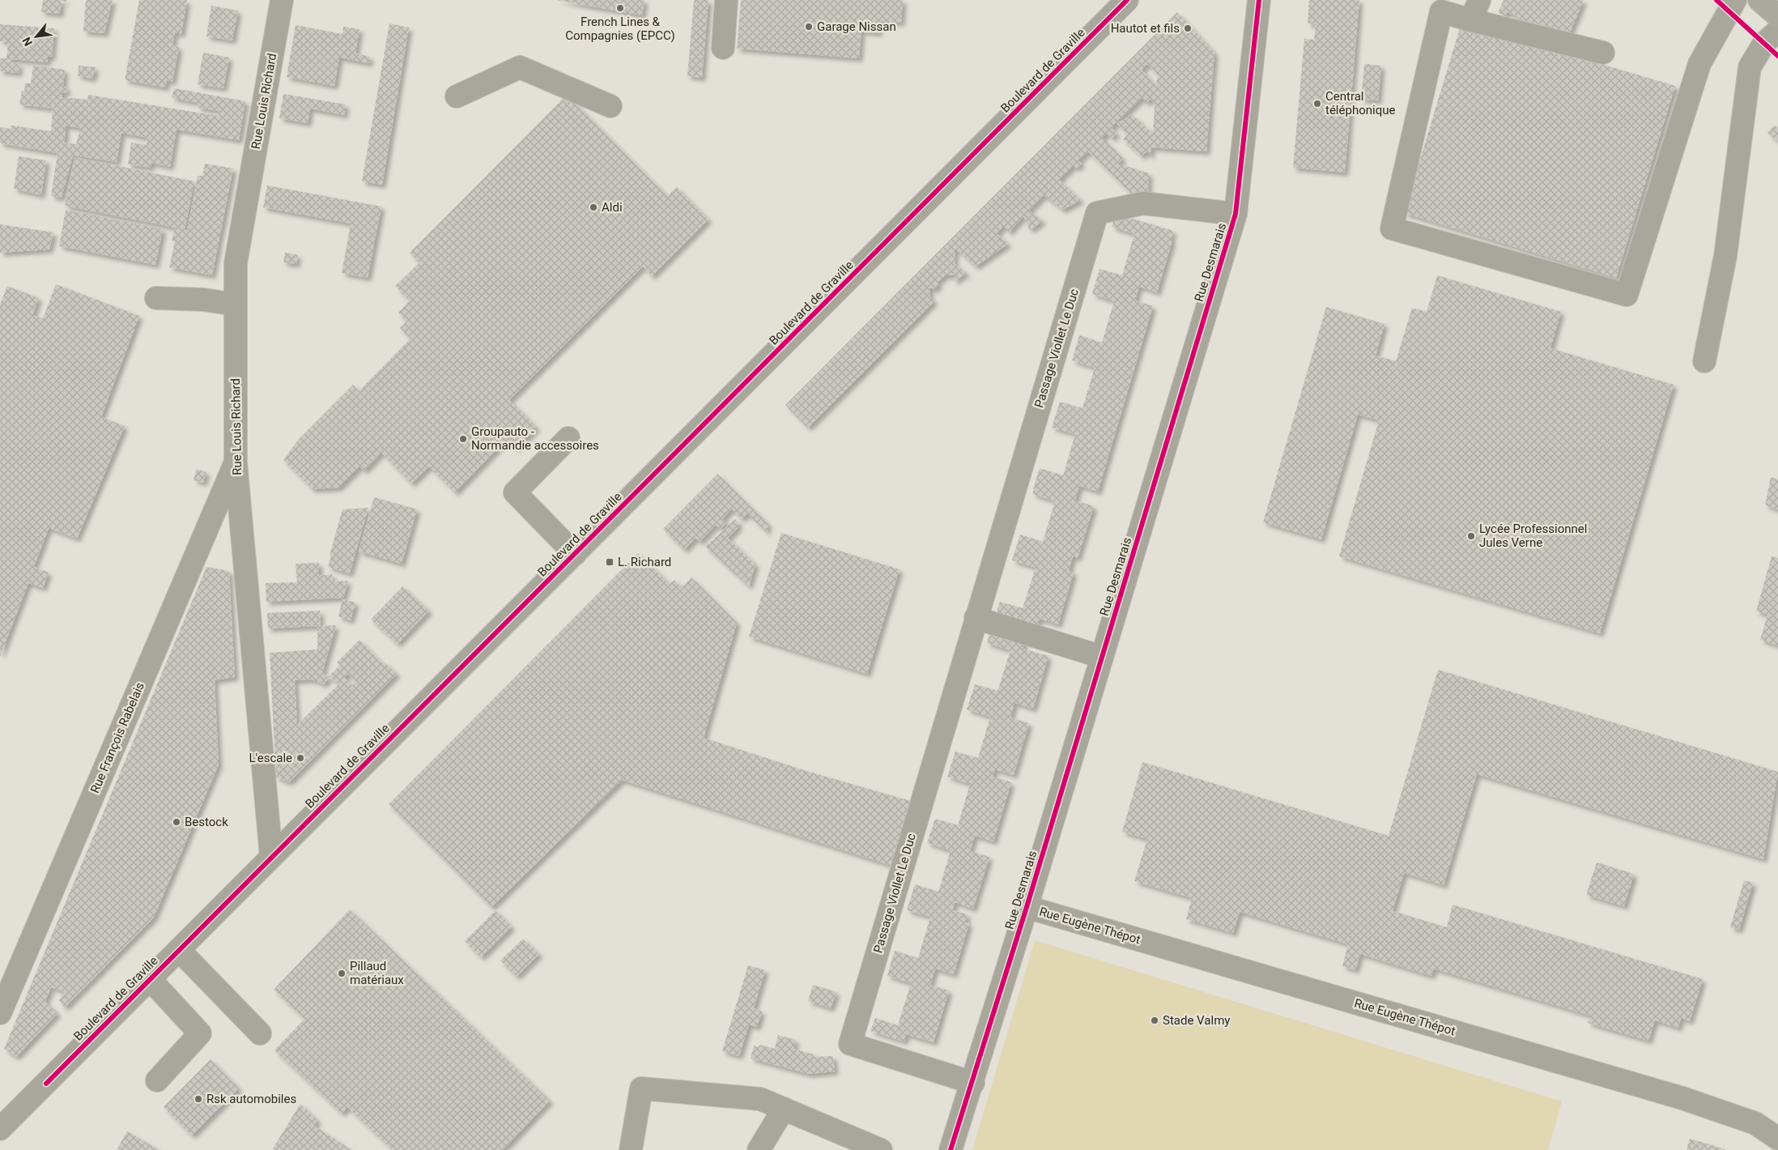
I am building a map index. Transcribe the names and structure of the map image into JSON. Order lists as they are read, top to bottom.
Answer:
{
  "streets": {
    "street": [
      "Boulevard de Graville",
      "Rue Louis Richard",
      "Rue Desmarais",
      "Passage Viollet Le Duc",
      "Rue François Rabelais",
      "Rue Eugène Thépot"
    ]
  },
  "crossings": [
    ["Boulevard de Graville", "Rue Louis Richard"],
    ["Rue Louis Richard", "Rue François Rabelais"],
    ["Rue Desmarais", "Passage Viollet Le Duc"],
    ["Rue Desmarais", "Rue Eugène Thépot"]
  ],
  "places": {
    "other": [
      "French Lines & Compagnies (EPCC)",
      "Garage Nissan",
      "Hautot et fils",
      "Central téléphonique",
      "Aldi",
      "Groupauto - Normandie accessoires",
      "Lycée Professionnel Jules Verne",
      "L'escale",
      "Bestock",
      "Pillaud matériaux",
      "Stade Valmy",
      "Rsk automobiles"
    ],
    "transit": ["L. Richard"]
  },
  "north": "bottom left"
}
